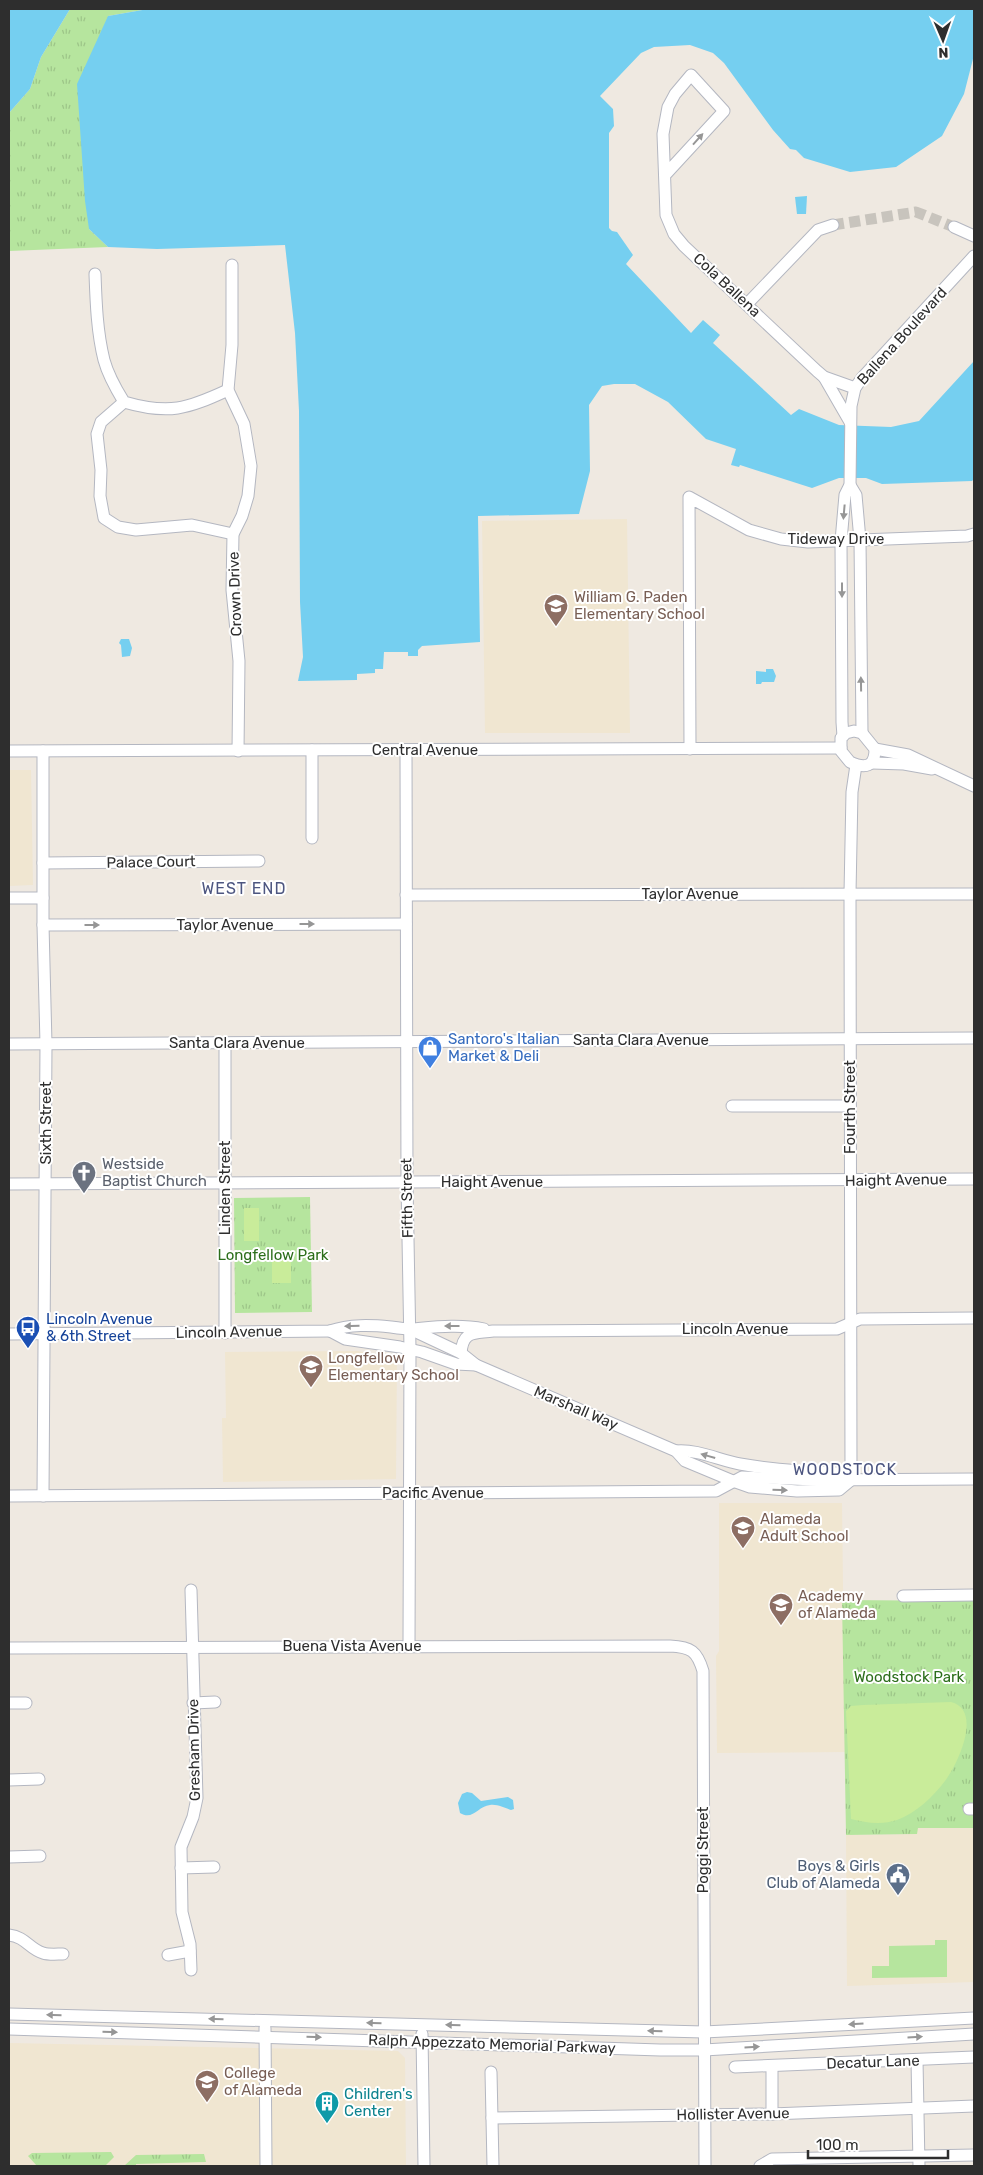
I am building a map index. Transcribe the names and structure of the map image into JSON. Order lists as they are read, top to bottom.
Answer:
{
  "streets": {
    "street": [
      "Cola Ballena",
      "Ballena Boulevard",
      "Tideway Drive",
      "Crown Drive",
      "Central Avenue",
      "Palace Court",
      "Taylor Avenue",
      "Santa Clara Avenue",
      "Fourth Street",
      "Sixth Street",
      "Haight Avenue",
      "Linden Street",
      "Fifth Street",
      "Lincoln Avenue",
      "Marshall Way",
      "Pacific Avenue",
      "Buena Vista Avenue",
      "Gresham Drive",
      "Poggi Street",
      "Ralph Appezzato Memorial Parkway",
      "Decatur Lane",
      "Hollister Avenue"
    ]
  },
  "crossings": [
    ["Cola Ballena", "Ballena Boulevard"],
    ["Ballena Boulevard", "Tideway Drive"],
    ["Ballena Boulevard", "Central Avenue"],
    ["Ballena Boulevard", "Fourth Street"],
    ["Tideway Drive", "Central Avenue"],
    ["Crown Drive", "Central Avenue"],
    ["Central Avenue", "Fourth Street"],
    ["Central Avenue", "Sixth Street"],
    ["Central Avenue", "Fifth Street"],
    ["Palace Court", "Sixth Street"],
    ["Taylor Avenue", "Fourth Street"],
    ["Taylor Avenue", "Sixth Street"],
    ["Taylor Avenue", "Fifth Street"],
    ["Santa Clara Avenue", "Fourth Street"],
    ["Santa Clara Avenue", "Sixth Street"],
    ["Santa Clara Avenue", "Linden Street"],
    ["Santa Clara Avenue", "Fifth Street"],
    ["Fourth Street", "Haight Avenue"],
    ["Fourth Street", "Lincoln Avenue"],
    ["Fourth Street", "Marshall Way"],
    ["Fourth Street", "Pacific Avenue"],
    ["Sixth Street", "Haight Avenue"],
    ["Sixth Street", "Lincoln Avenue"],
    ["Sixth Street", "Pacific Avenue"],
    ["Haight Avenue", "Linden Street"],
    ["Haight Avenue", "Fifth Street"],
    ["Linden Street", "Lincoln Avenue"],
    ["Fifth Street", "Lincoln Avenue"],
    ["Fifth Street", "Marshall Way"],
    ["Fifth Street", "Pacific Avenue"],
    ["Fifth Street", "Buena Vista Avenue"],
    ["Lincoln Avenue", "Marshall Way"],
    ["Marshall Way", "Pacific Avenue"],
    ["Buena Vista Avenue", "Gresham Drive"],
    ["Buena Vista Avenue", "Poggi Street"],
    ["Poggi Street", "Ralph Appezzato Memorial Parkway"],
    ["Poggi Street", "Hollister Avenue"]
  ],
  "one_way": ["Taylor Avenue"],
  "districts": ["WEST END", "WOODSTOCK"],
  "parks": ["Longfellow Park", "Woodstock Park"],
  "places": {
    "school or university": [
      "William G. Paden Elementary School",
      "Longfellow Elementary School",
      "Alameda Adult School",
      "Academy of Alameda",
      "College of Alameda"
    ],
    "shop": ["Santoro's Italian Market & Deli"],
    "church": ["Westside Baptist Church"],
    "bus stop": ["Lincoln Avenue & 6th Street"],
    "public building": ["Boys & Girls Club of Alameda"],
    "building": ["Children's Center"]
  },
  "scale_bar": "100 m",
  "north": "bottom"
}
